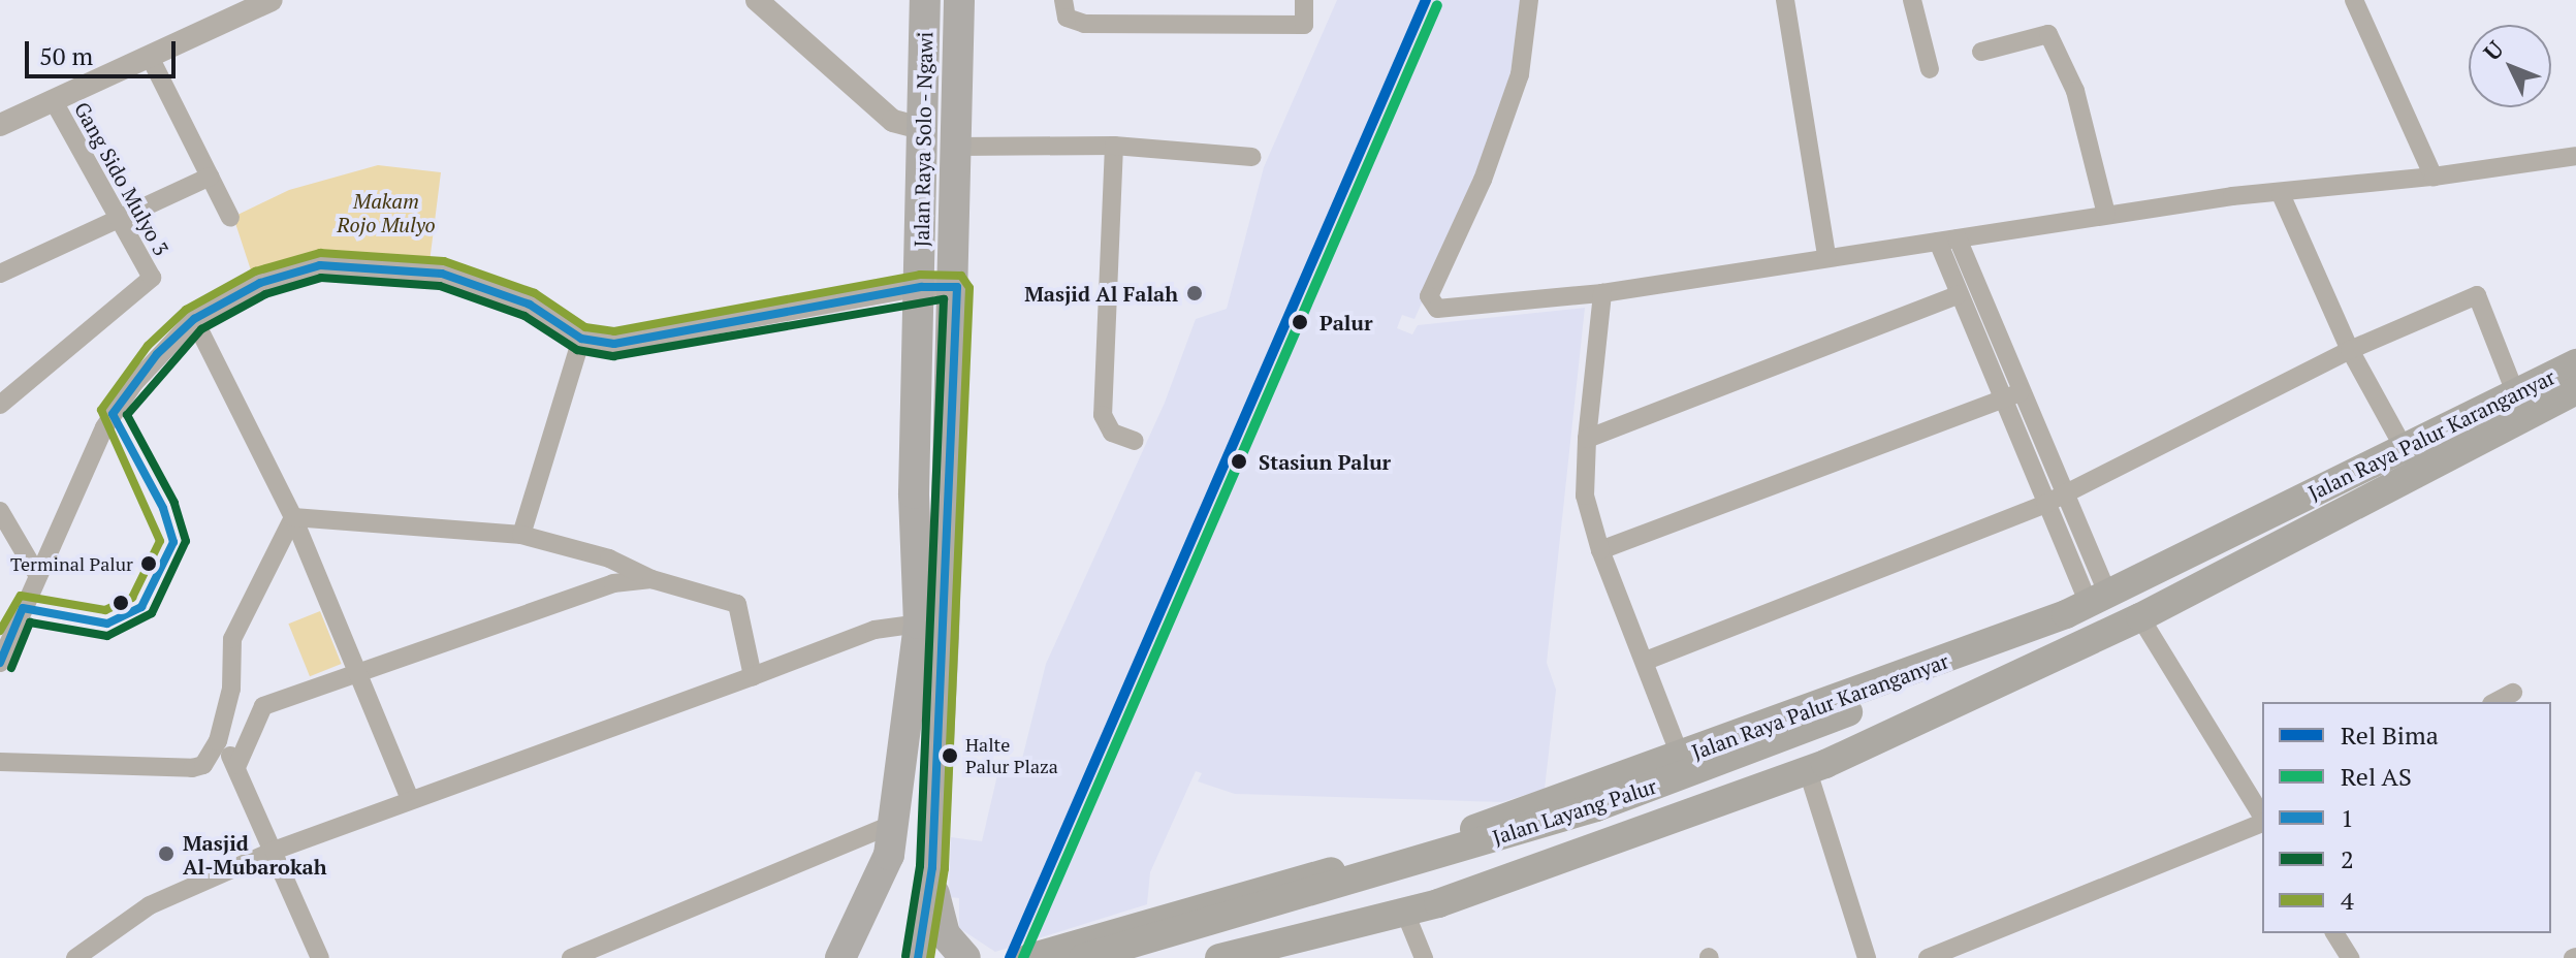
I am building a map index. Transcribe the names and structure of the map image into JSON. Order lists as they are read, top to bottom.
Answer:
{
  "streets": {
    "highway": ["Jalan Raya Solo - Ngawi"],
    "main road": ["Jalan Raya Palur Karanganyar", "Jalan Layang Palur"],
    "street": ["Gang Sido Mulyo 3"]
  },
  "crossings": [
    ["Jalan Raya Palur Karanganyar", "Jalan Layang Palur"]
  ],
  "parks": ["Makam Rojo Mulyo"],
  "places": [
    "Masjid Al Falah",
    "Palur",
    "Stasiun Palur",
    "Terminal Palur",
    "Halte Palur Plaza",
    "Masjid Al-Mubarokah"
  ],
  "lines": [
    "rail line Bima",
    "rail line AS",
    "transit line 4",
    "transit line 1",
    "transit line 2"
  ],
  "legend": [
    "Rel Bima",
    "Rel AS",
    "1",
    "2",
    "4"
  ],
  "scale_bar": "50 m",
  "north": "top left"
}
